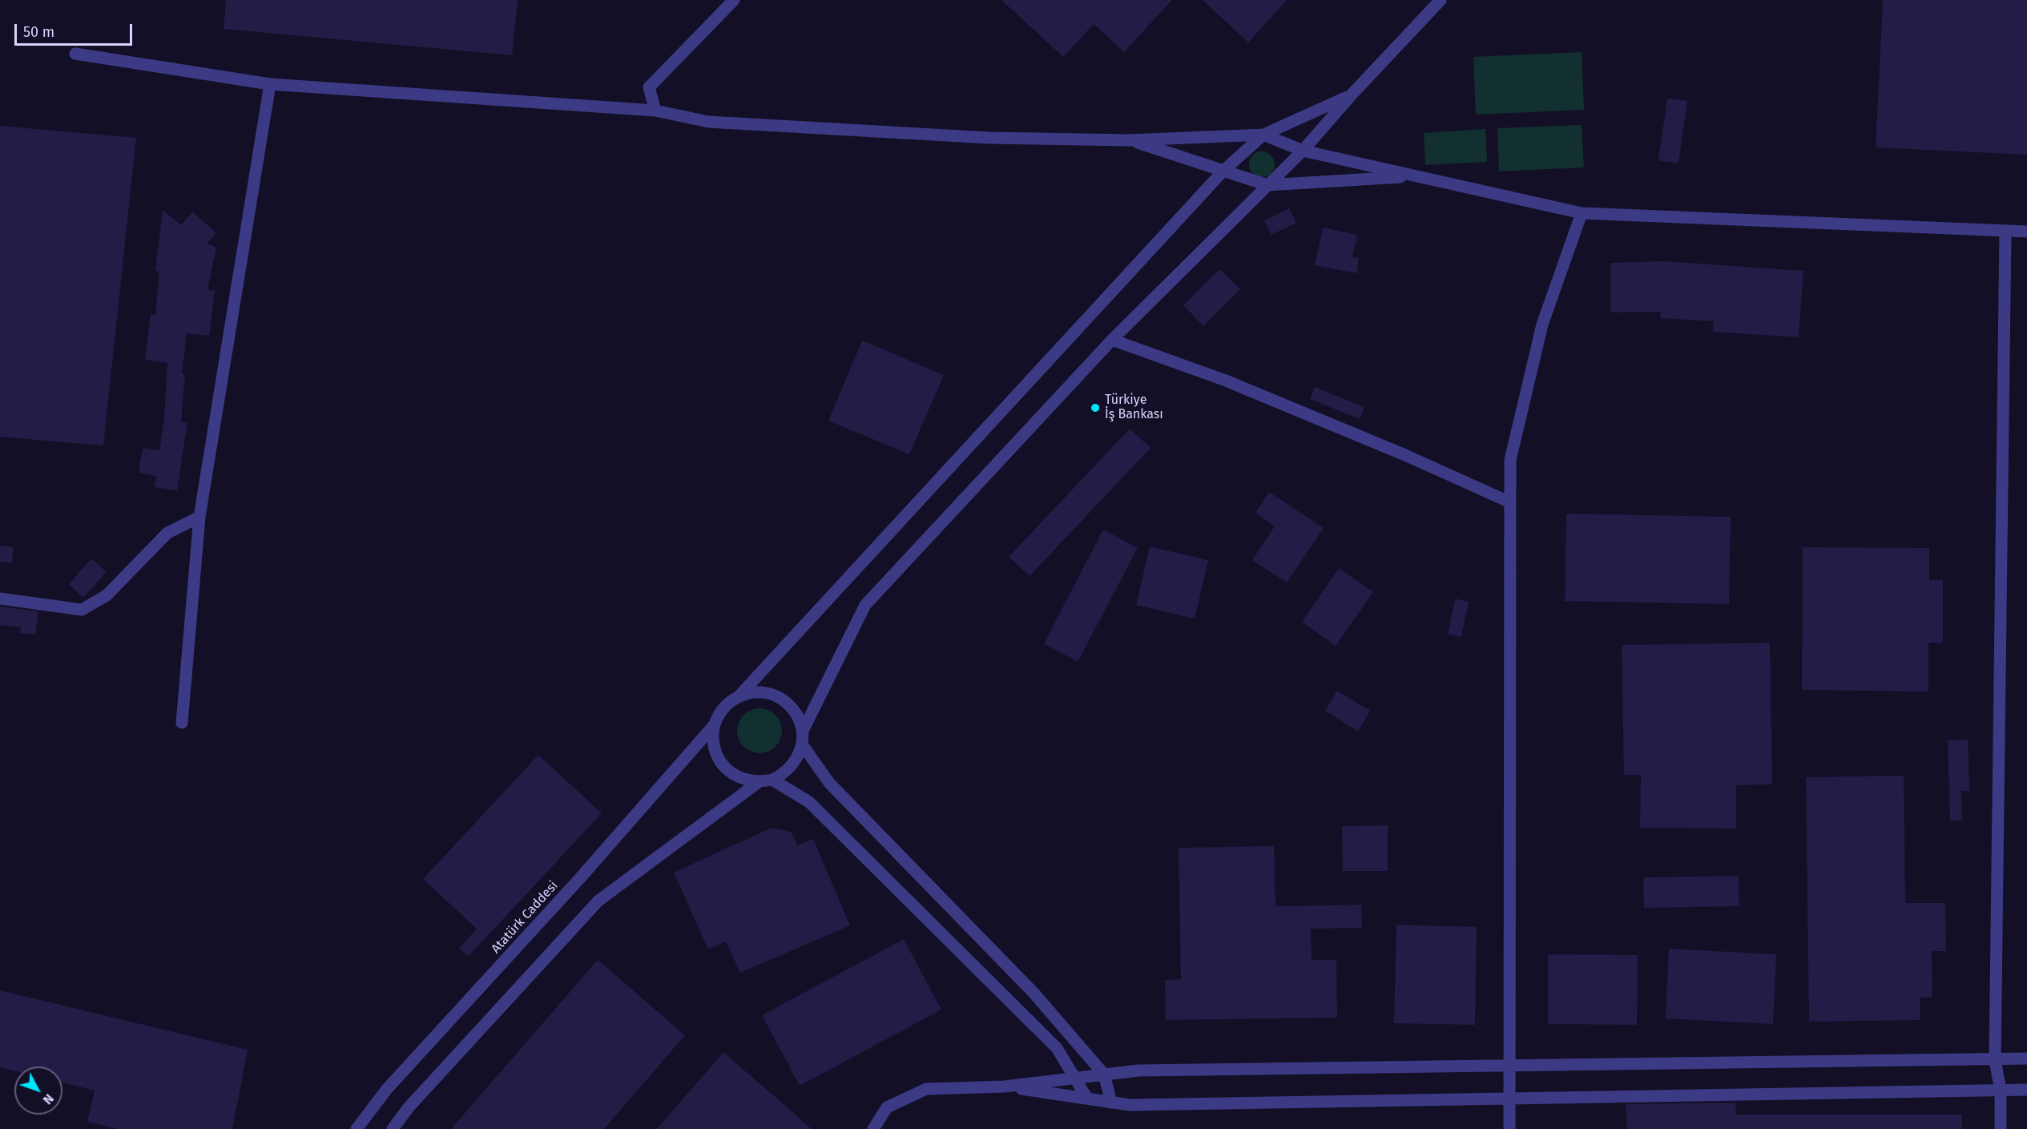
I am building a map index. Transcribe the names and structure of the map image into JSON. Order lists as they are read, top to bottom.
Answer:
{
  "streets": {
    "street": ["Atatürk Caddesi"]
  },
  "places": ["Türkiye İş Bankası"],
  "scale_bar": "50 m",
  "north": "bottom right"
}
